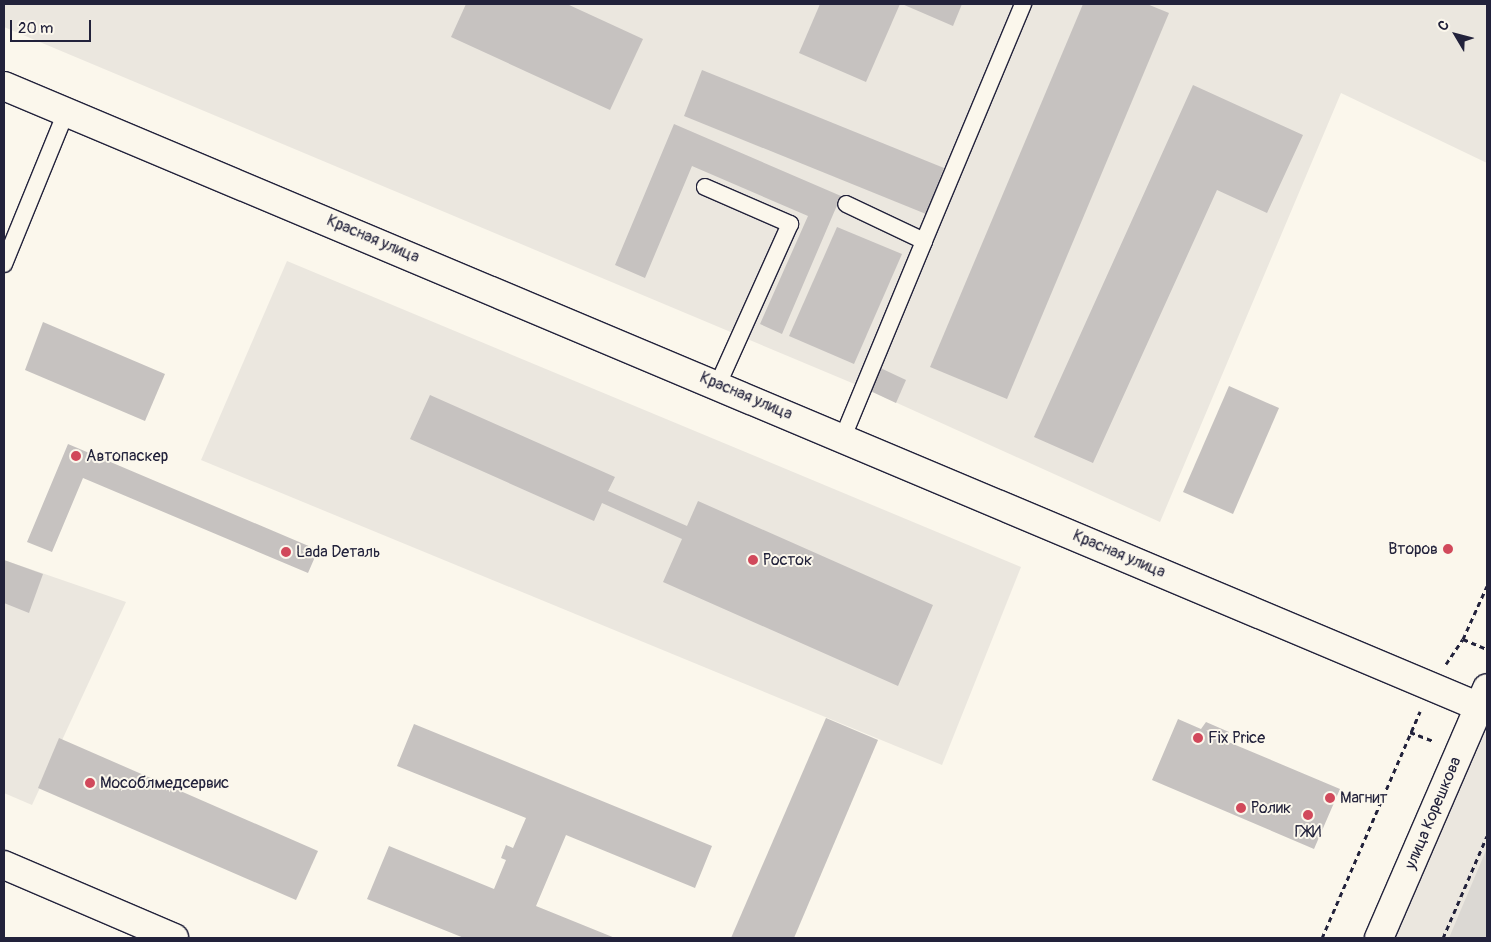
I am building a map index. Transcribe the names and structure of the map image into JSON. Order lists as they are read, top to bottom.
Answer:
{
  "streets": {
    "main road": ["Красная улица", "улица Корешкова"]
  },
  "crossings": [
    ["Красная улица", "улица Корешкова"]
  ],
  "places": [
    "Автопаскер",
    "Второв",
    "Lada Dеталь",
    "Росток",
    "Fix Price",
    "Мособлмедсервис",
    "Магнит",
    "Ролик",
    "ГЖИ"
  ],
  "scale_bar": "20 m",
  "north": "top left"
}
